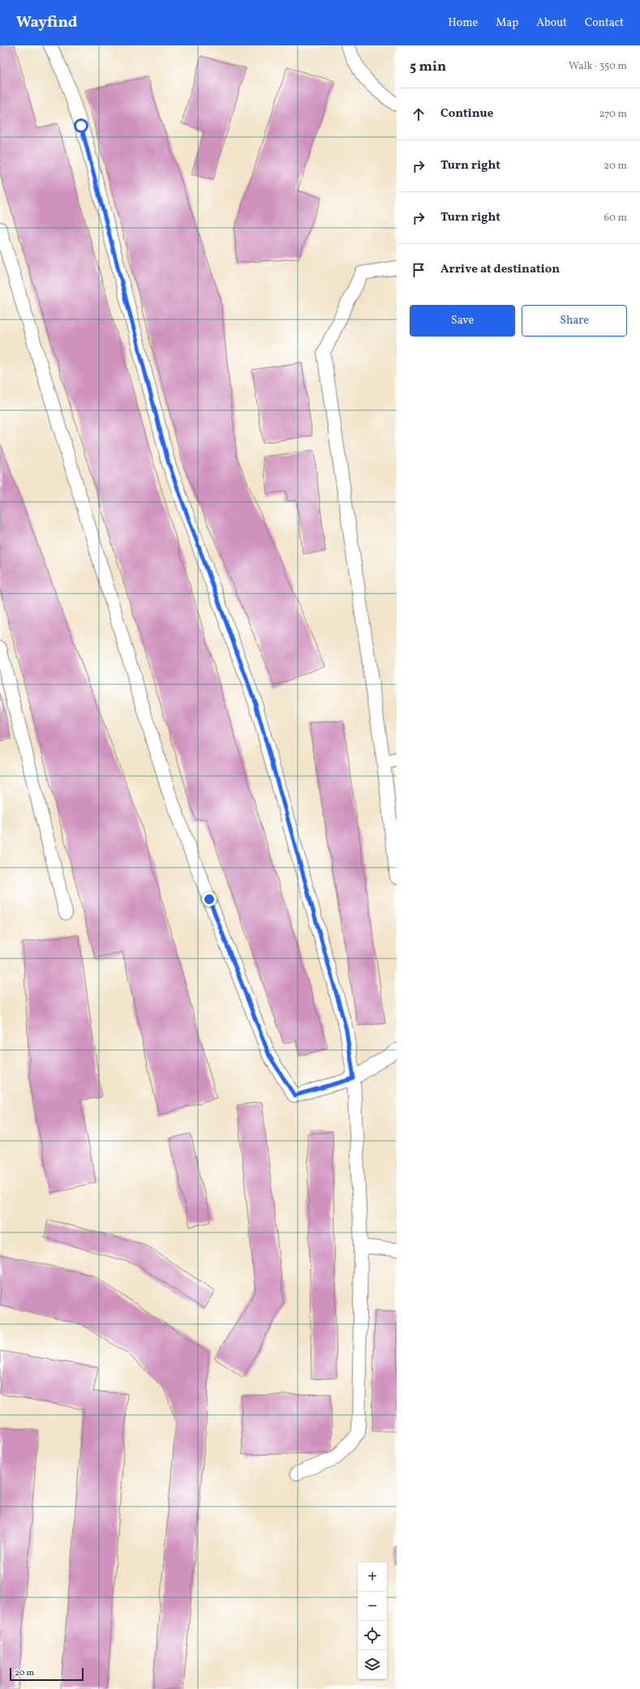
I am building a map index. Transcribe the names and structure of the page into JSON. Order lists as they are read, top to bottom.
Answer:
{
  "scale_bar": "20 m",
  "page": {
    "header": "Wayfind",
    "nav": [
      "Home",
      "Map",
      "About",
      "Contact"
    ],
    "heading": ["5 min", "Walk · 350 m"],
    "list": [
      ["Continue", "270 m"],
      ["Turn right", "20 m"],
      ["Turn right", "60 m"],
      "Arrive at destination"
    ],
    "buttons": ["Save", "Share"],
    "map_buttons": ["+", "−"],
    "scale": "20 m"
  }
}
